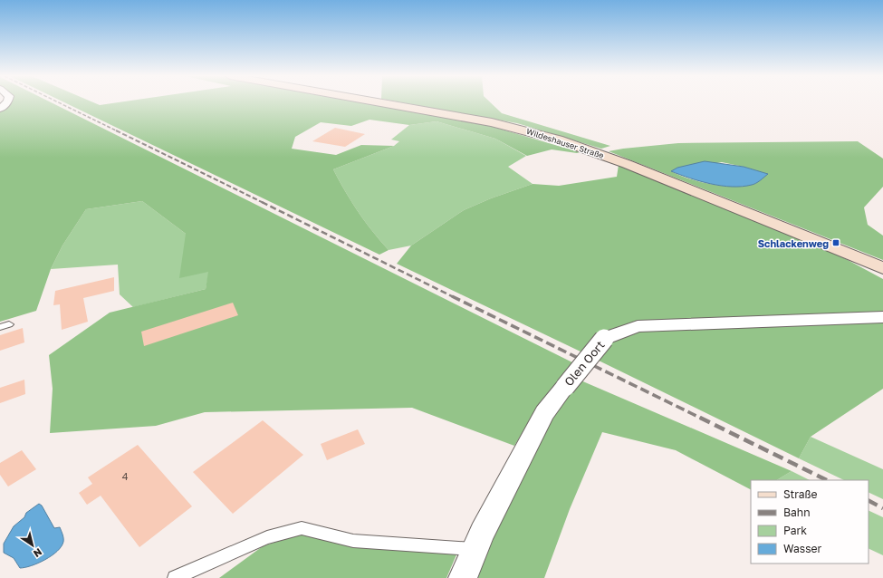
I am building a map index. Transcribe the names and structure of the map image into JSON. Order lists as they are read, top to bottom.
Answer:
{
  "streets": {
    "main road": ["Wildeshauser Straße"],
    "street": ["Olen Oort"]
  },
  "places": {
    "transit": ["Schlackenweg"]
  },
  "house_numbers": ["4"],
  "legend": [
    "Straße",
    "Bahn",
    "Park",
    "Wasser"
  ],
  "north": "bottom right"
}
